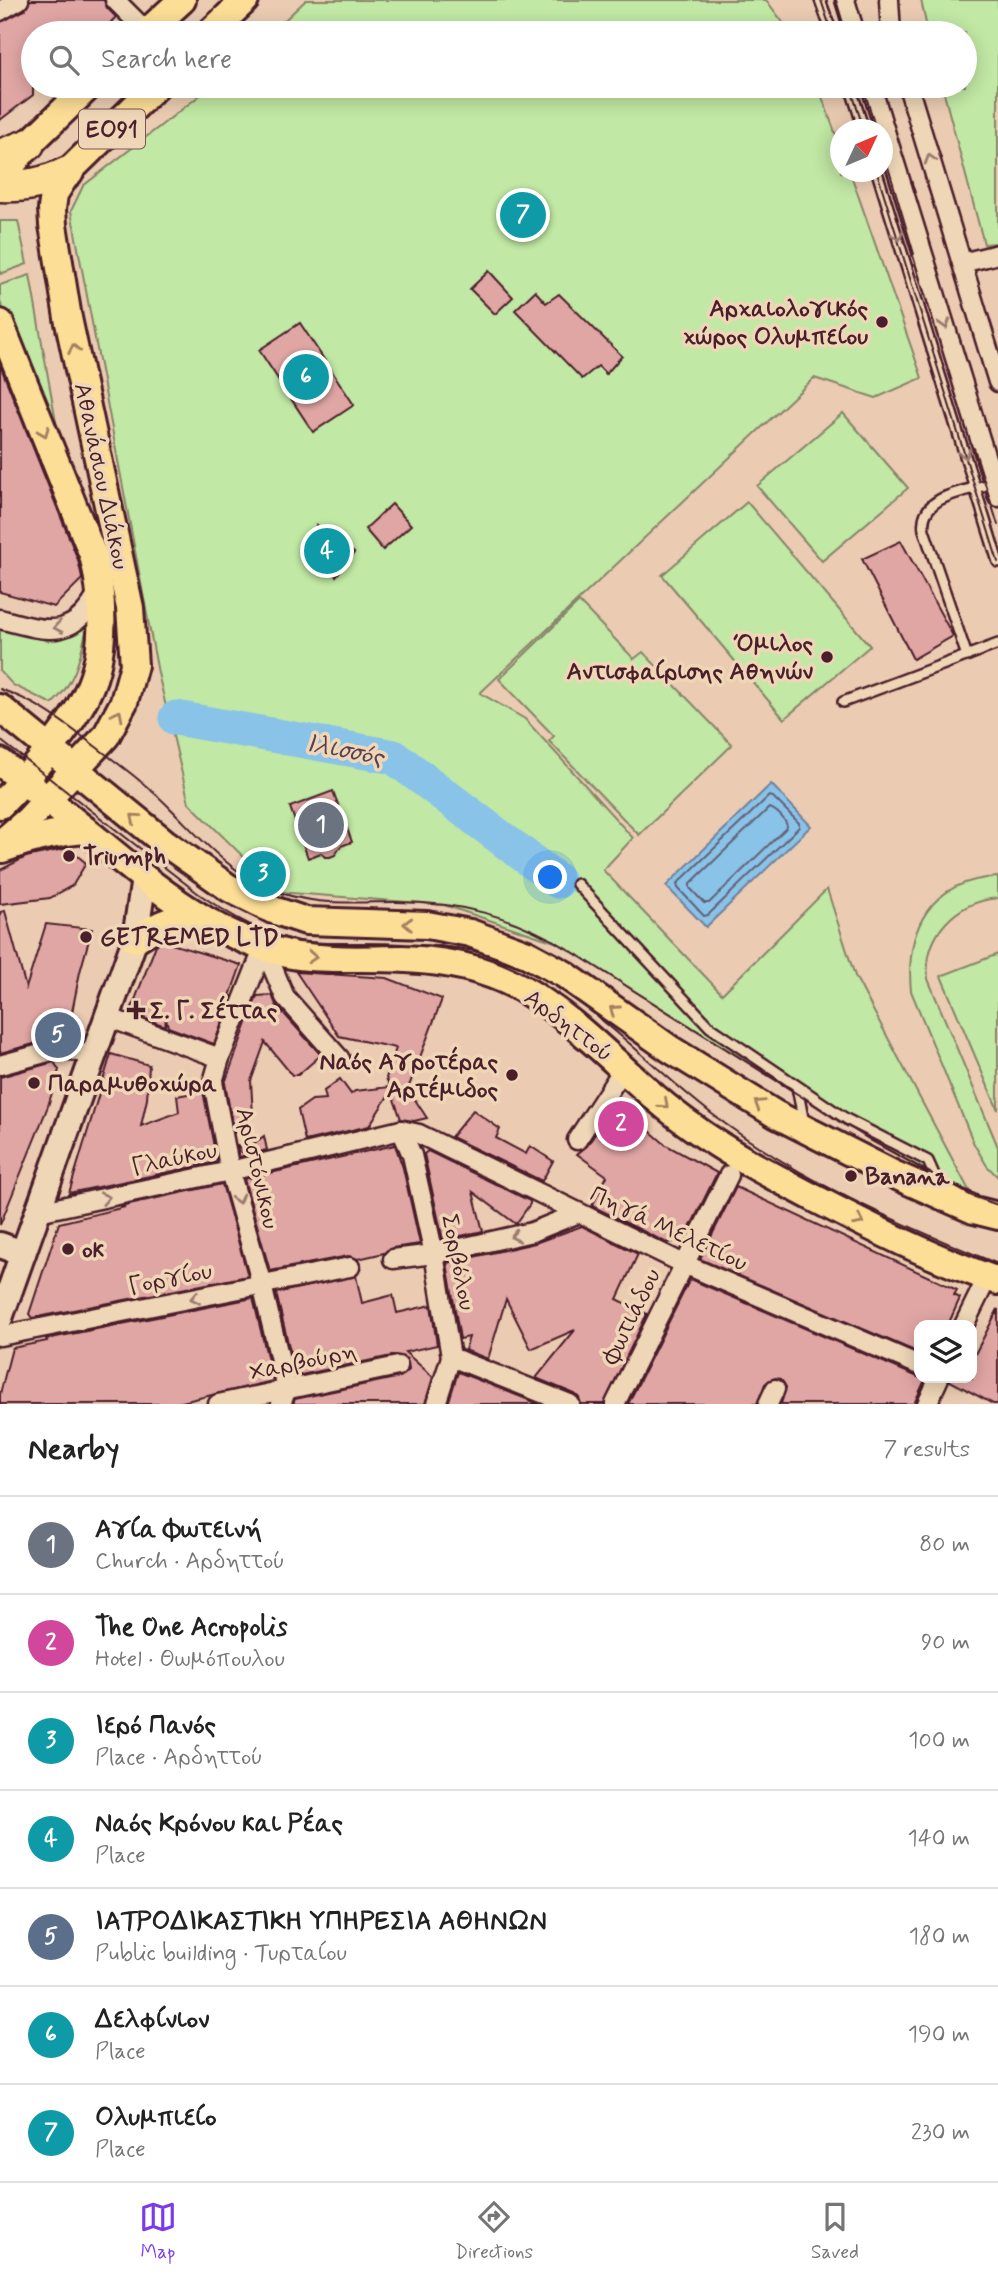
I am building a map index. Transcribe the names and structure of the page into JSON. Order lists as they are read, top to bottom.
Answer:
{
  "streets": {
    "highway": ["ΕΟ91"],
    "main road": ["Αθανάσιου Διάκου", "Αρδηττού"],
    "street": [
      "Γλαύκου",
      "Αριστόνικου",
      "Πηγά Μελετίου",
      "Σορβόλου",
      "Γοργίου",
      "Φωτιάδου",
      "Χαρβούρη"
    ]
  },
  "crossings": [
    ["ΕΟ91", "Αθανάσιου Διάκου"],
    ["Αθανάσιου Διάκου", "Αρδηττού"],
    ["Αρδηττού", "Αριστόνικου"],
    ["Γλαύκου", "Αριστόνικου"],
    ["Γλαύκου", "Πηγά Μελετίου"],
    ["Γλαύκου", "Σορβόλου"],
    ["Αριστόνικου", "Γοργίου"],
    ["Αριστόνικου", "Χαρβούρη"],
    ["Πηγά Μελετίου", "Σορβόλου"],
    ["Πηγά Μελετίου", "Φωτιάδου"]
  ],
  "one_way": ["Γοργίου"],
  "water": ["Ιλισσός"],
  "places": {
    "other": [
      "Αρχαιολογικός χώρος Ολυμπείου",
      "Όμιλος Αντισφαίρισης Αθηνών",
      "Triumph",
      "GETREMED LTD",
      "Ναός Αγροτέρας Αρτέμιδος",
      "Παραμυθοχώρα",
      "Banana",
      "οκ"
    ],
    "health": ["Σ. Γ. Σέττας"]
  },
  "north": "top right",
  "page": {
    "search": "Search here",
    "pins": [
      "7",
      "6",
      "4",
      "1",
      "3",
      "5",
      "2"
    ],
    "heading": ["Nearby", "7 results"],
    "list": [
      {
        "mark": "1",
        "name": "Αγία Φωτεινή",
        "note": "Church · Αρδηττού",
        "value": "80 m"
      },
      {
        "mark": "2",
        "name": "The One Acropolis",
        "note": "Hotel · Θωμόπουλου",
        "value": "90 m"
      },
      {
        "mark": "3",
        "name": "Ιερό Πανός",
        "note": "Place · Αρδηττού",
        "value": "100 m"
      },
      {
        "mark": "4",
        "name": "Ναός Κρόνου και Ρέας",
        "note": "Place",
        "value": "140 m"
      },
      {
        "mark": "5",
        "name": "ΙΑΤΡΟΔΙΚΑΣΤΙΚΗ ΥΠΗΡΕΣΙΑ ΑΘΗΝΩΝ",
        "note": "Public building · Τυρταίου",
        "value": "180 m"
      },
      {
        "mark": "6",
        "name": "Δελφίνιον",
        "note": "Place",
        "value": "190 m"
      },
      {
        "mark": "7",
        "name": "Ολυμπιείο",
        "note": "Place",
        "value": "230 m"
      }
    ],
    "nav": ["Map", "Directions", "Saved"]
  }
}
